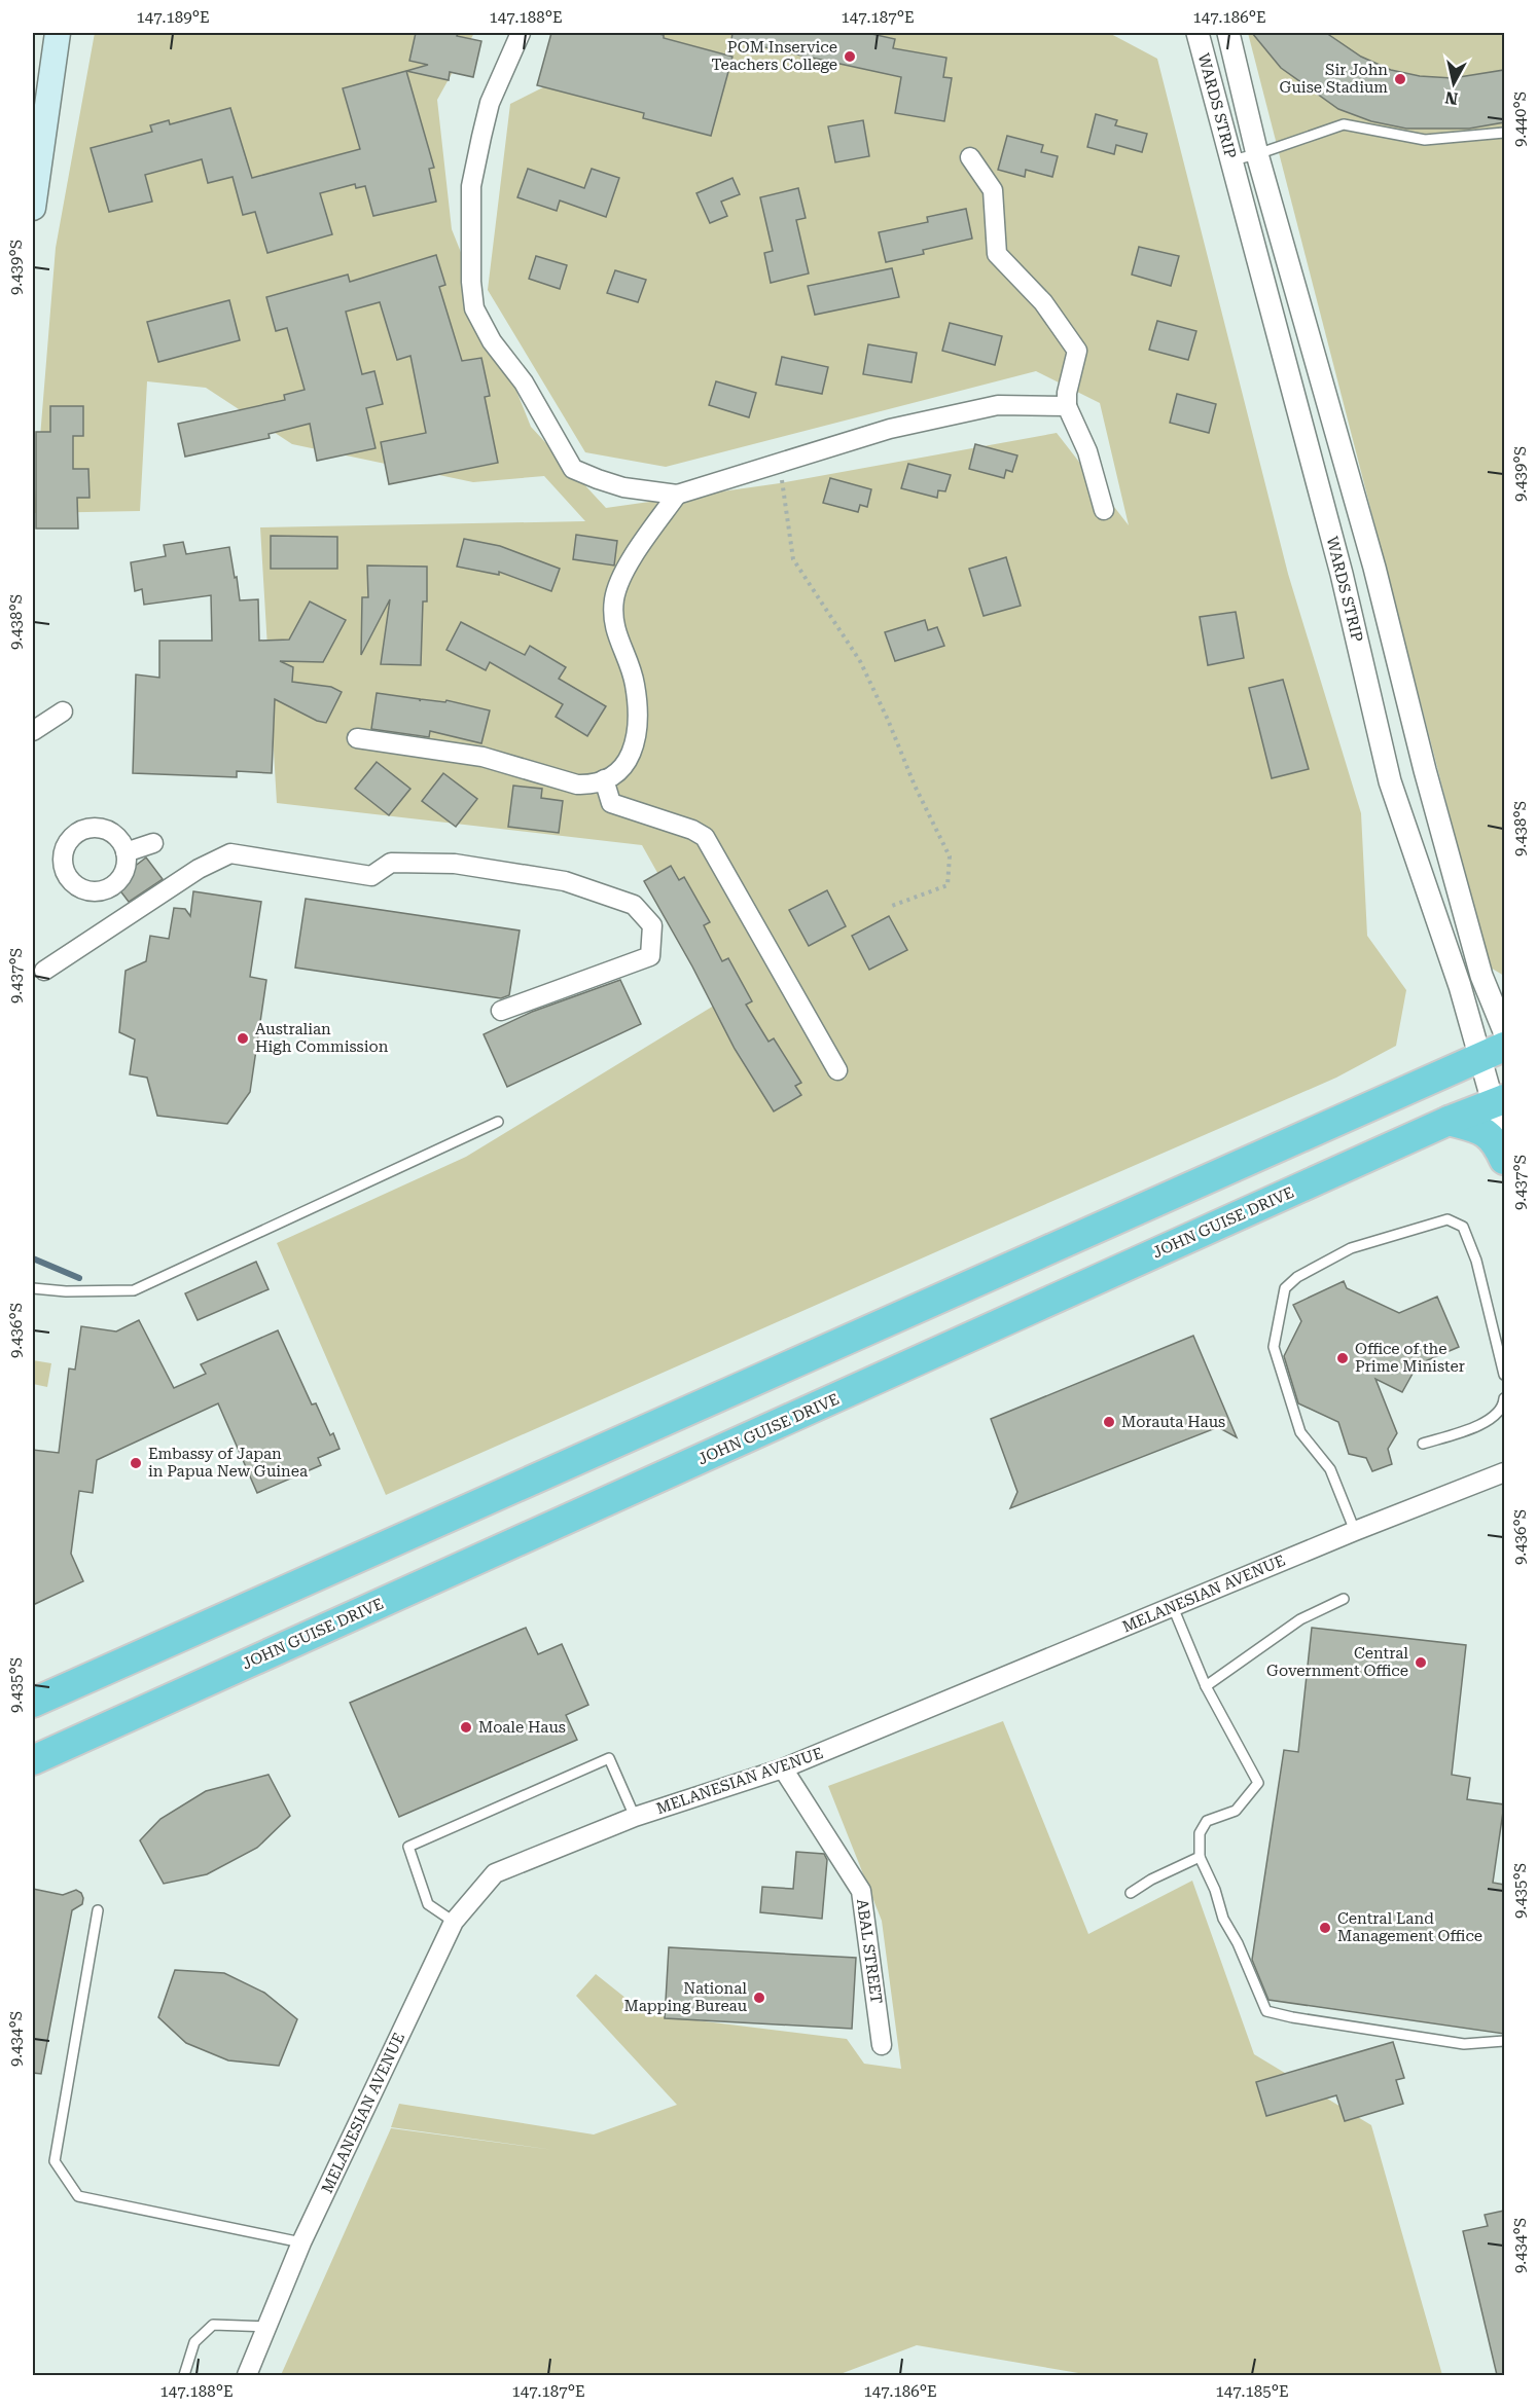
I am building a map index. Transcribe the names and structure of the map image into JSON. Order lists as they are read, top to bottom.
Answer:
{
  "streets": {
    "highway": ["JOHN GUISE DRIVE"],
    "street": ["WARDS STRIP", "MELANESIAN AVENUE", "ABAL STREET"]
  },
  "crossings": [
    ["WARDS STRIP", "JOHN GUISE DRIVE"],
    ["MELANESIAN AVENUE", "ABAL STREET"]
  ],
  "places": [
    "POM Inservice Teachers College",
    "Sir John Guise Stadium",
    "Australian High Commission",
    "Office of the Prime Minister",
    "Morauta Haus",
    "Embassy of Japan in Papua New Guinea",
    "Central Government Office",
    "Moale Haus",
    "Central Land Management Office",
    "National Mapping Bureau"
  ],
  "north": "bottom",
  "coordinates": [
    "147.189°E",
    "147.188°E",
    "147.187°E",
    "147.186°E",
    "9.440°S",
    "9.439°S",
    "9.438°S",
    "9.437°S",
    "9.436°S",
    "9.435°S",
    "9.434°S",
    "147.185°E"
  ]
}
